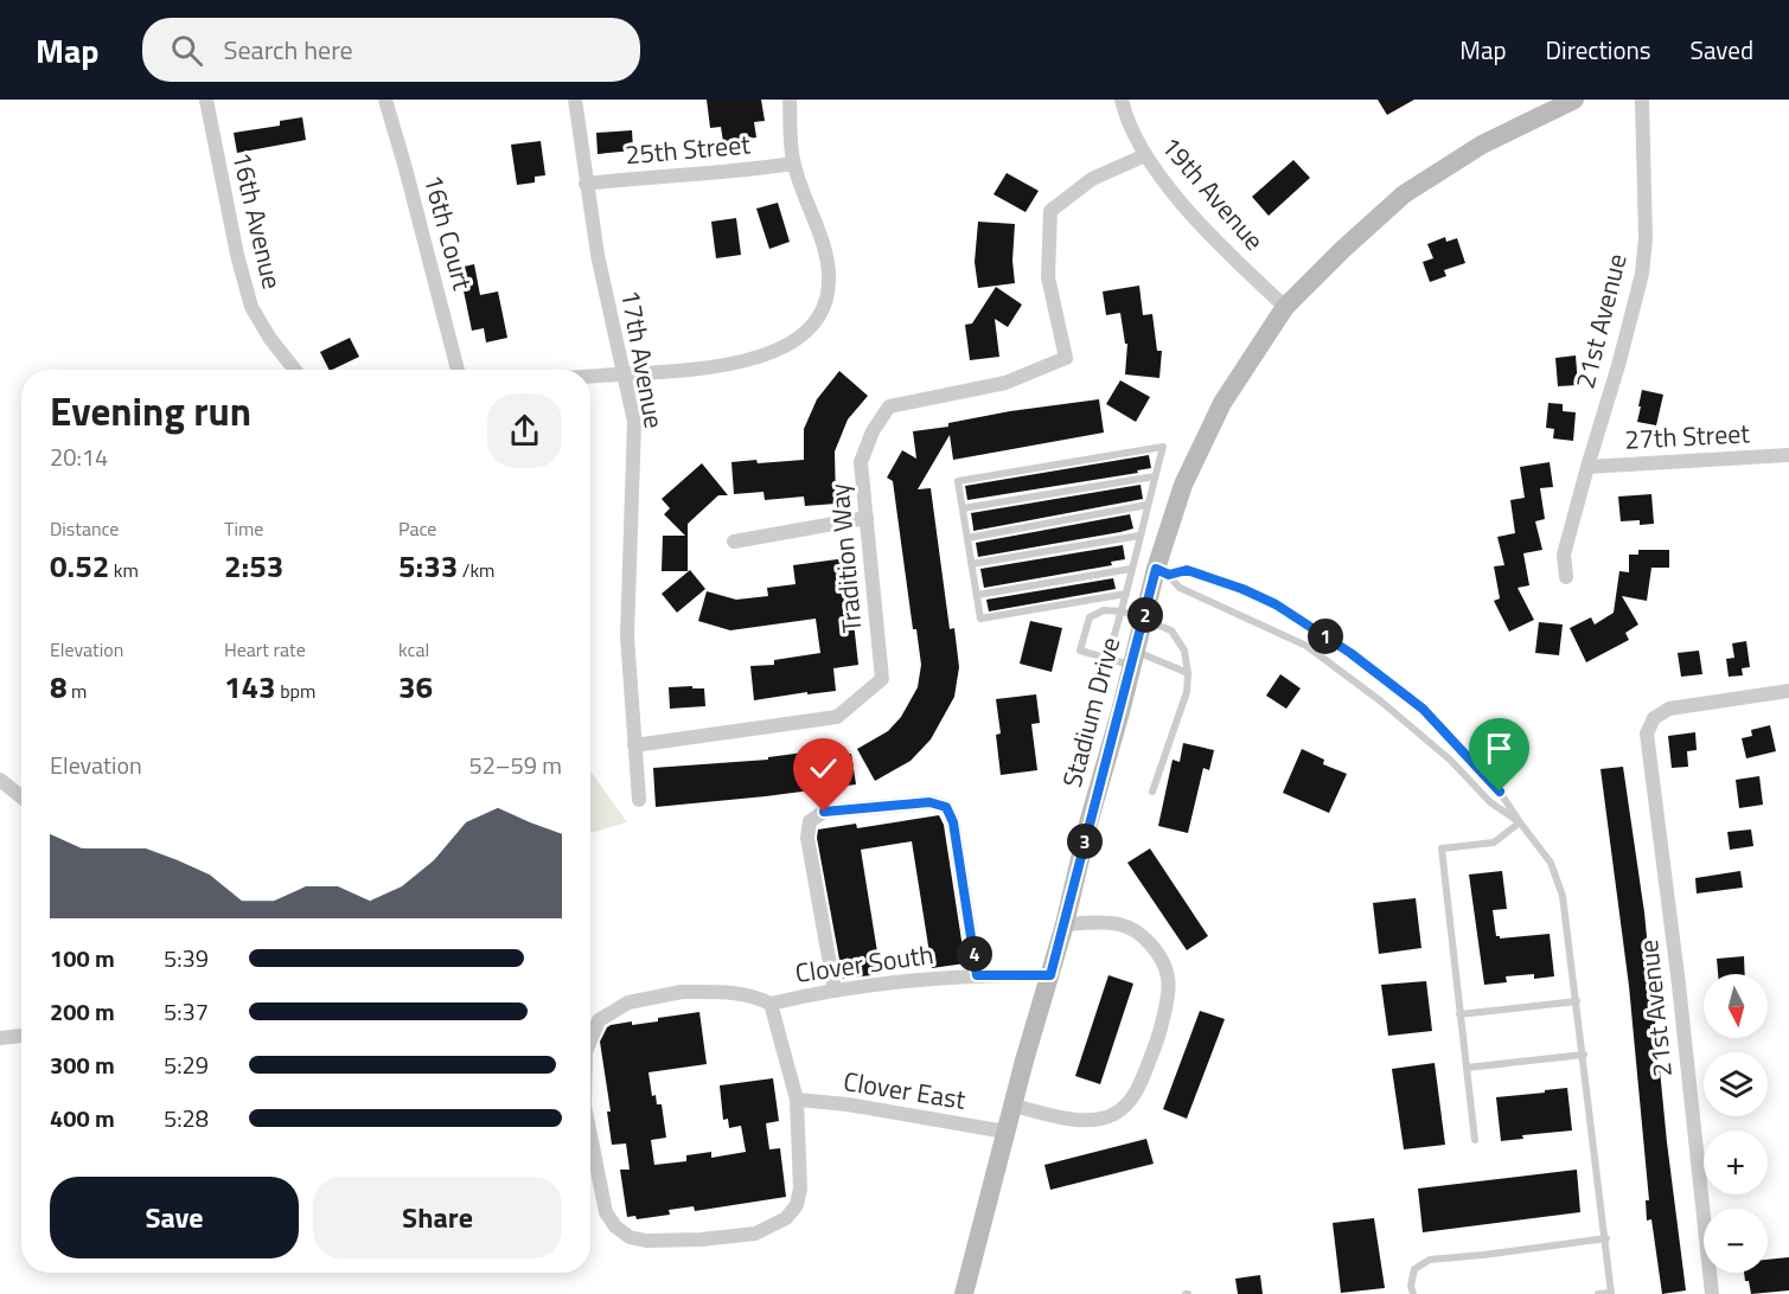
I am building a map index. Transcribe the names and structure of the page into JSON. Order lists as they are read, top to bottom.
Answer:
{
  "streets": {
    "street": [
      "25th Street",
      "19th Avenue",
      "16th Avenue",
      "16th Court",
      "21st Avenue",
      "17th Avenue",
      "27th Street",
      "Tradition Way",
      "Stadium Drive",
      "Clover South",
      "Clover East"
    ]
  },
  "crossings": [
    ["25th Street", "17th Avenue"],
    ["19th Avenue", "Tradition Way"],
    ["19th Avenue", "Stadium Drive"],
    ["21st Avenue", "27th Street"],
    ["17th Avenue", "Tradition Way"],
    ["Stadium Drive", "Clover South"],
    ["Stadium Drive", "Clover East"]
  ],
  "north": "bottom",
  "page": {
    "header": "Map",
    "search": "Search here",
    "nav": ["Map", "Directions", "Saved"],
    "heading": ["Evening run", "20:14"],
    "stats": [
      ["Distance", "0.52 km"],
      ["Time", "2:53"],
      ["Pace", "5:33 /km"],
      ["Elevation", "8 m"],
      ["Heart rate", "143 bpm"],
      ["kcal", "36"]
    ],
    "pins": [
      "2",
      "1",
      "3",
      "4"
    ],
    "chart": ["Elevation", "52–59 m"],
    "list": [
      {
        "name": "100 m",
        "note": "5:39"
      },
      {
        "name": "200 m",
        "note": "5:37"
      },
      {
        "name": "300 m",
        "note": "5:29"
      },
      {
        "name": "400 m",
        "note": "5:28"
      }
    ],
    "map_buttons": ["+", "−"],
    "buttons": ["Save", "Share"]
  }
}
